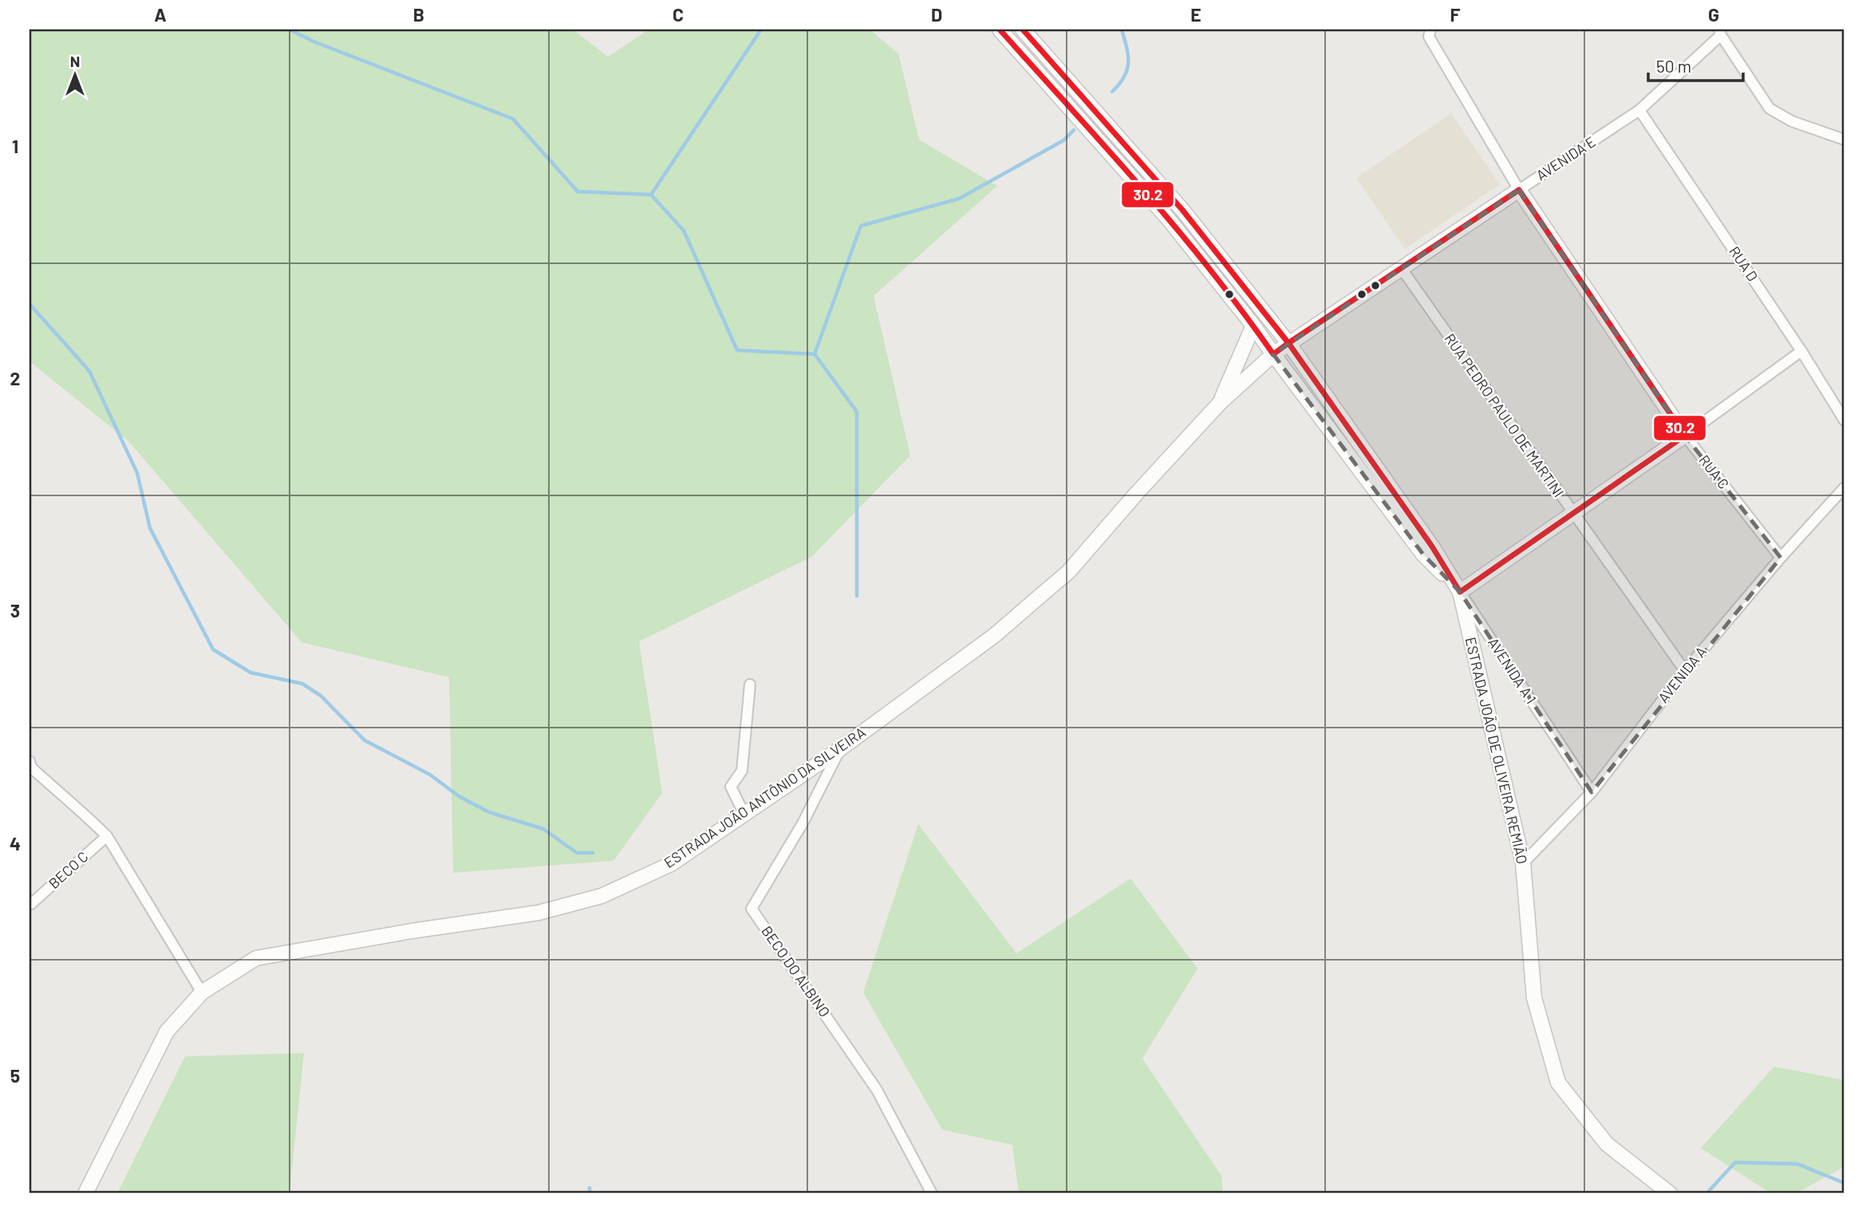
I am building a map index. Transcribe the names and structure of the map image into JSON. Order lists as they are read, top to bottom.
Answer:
{
  "streets": {
    "main road": [
      "AVENIDA E",
      "RUA C",
      "ESTRADA JOÃO DE OLIVEIRA REMIÃO",
      "ESTRADA JOÃO ANTÔNIO DA SILVEIRA"
    ],
    "street": [
      "RUA D",
      "RUA PEDRO PAULO DE MARTINI",
      "AVENIDA A 1",
      "AVENIDA A",
      "BECO C",
      "BECO DO ALBINO"
    ]
  },
  "crossings": [
    ["AVENIDA E", "RUA D"],
    ["AVENIDA E", "RUA PEDRO PAULO DE MARTINI"],
    ["AVENIDA E", "RUA C"],
    ["AVENIDA E", "ESTRADA JOÃO DE OLIVEIRA REMIÃO"],
    ["AVENIDA E", "ESTRADA JOÃO ANTÔNIO DA SILVEIRA"],
    ["RUA PEDRO PAULO DE MARTINI", "AVENIDA A"],
    ["RUA C", "AVENIDA A"],
    ["AVENIDA A 1", "AVENIDA A"],
    ["AVENIDA A 1", "ESTRADA JOÃO DE OLIVEIRA REMIÃO"],
    ["AVENIDA A", "ESTRADA JOÃO DE OLIVEIRA REMIÃO"],
    ["ESTRADA JOÃO DE OLIVEIRA REMIÃO", "ESTRADA JOÃO ANTÔNIO DA SILVEIRA"],
    ["ESTRADA JOÃO ANTÔNIO DA SILVEIRA", "BECO DO ALBINO"]
  ],
  "lines": ["transit line 30.2"],
  "scale_bar": "50 m",
  "north": "top",
  "grid": {
    "columns": [
      "A",
      "B",
      "C",
      "D",
      "E",
      "F",
      "G"
    ],
    "rows": [
      "1",
      "2",
      "3",
      "4",
      "5"
    ]
  }
}
